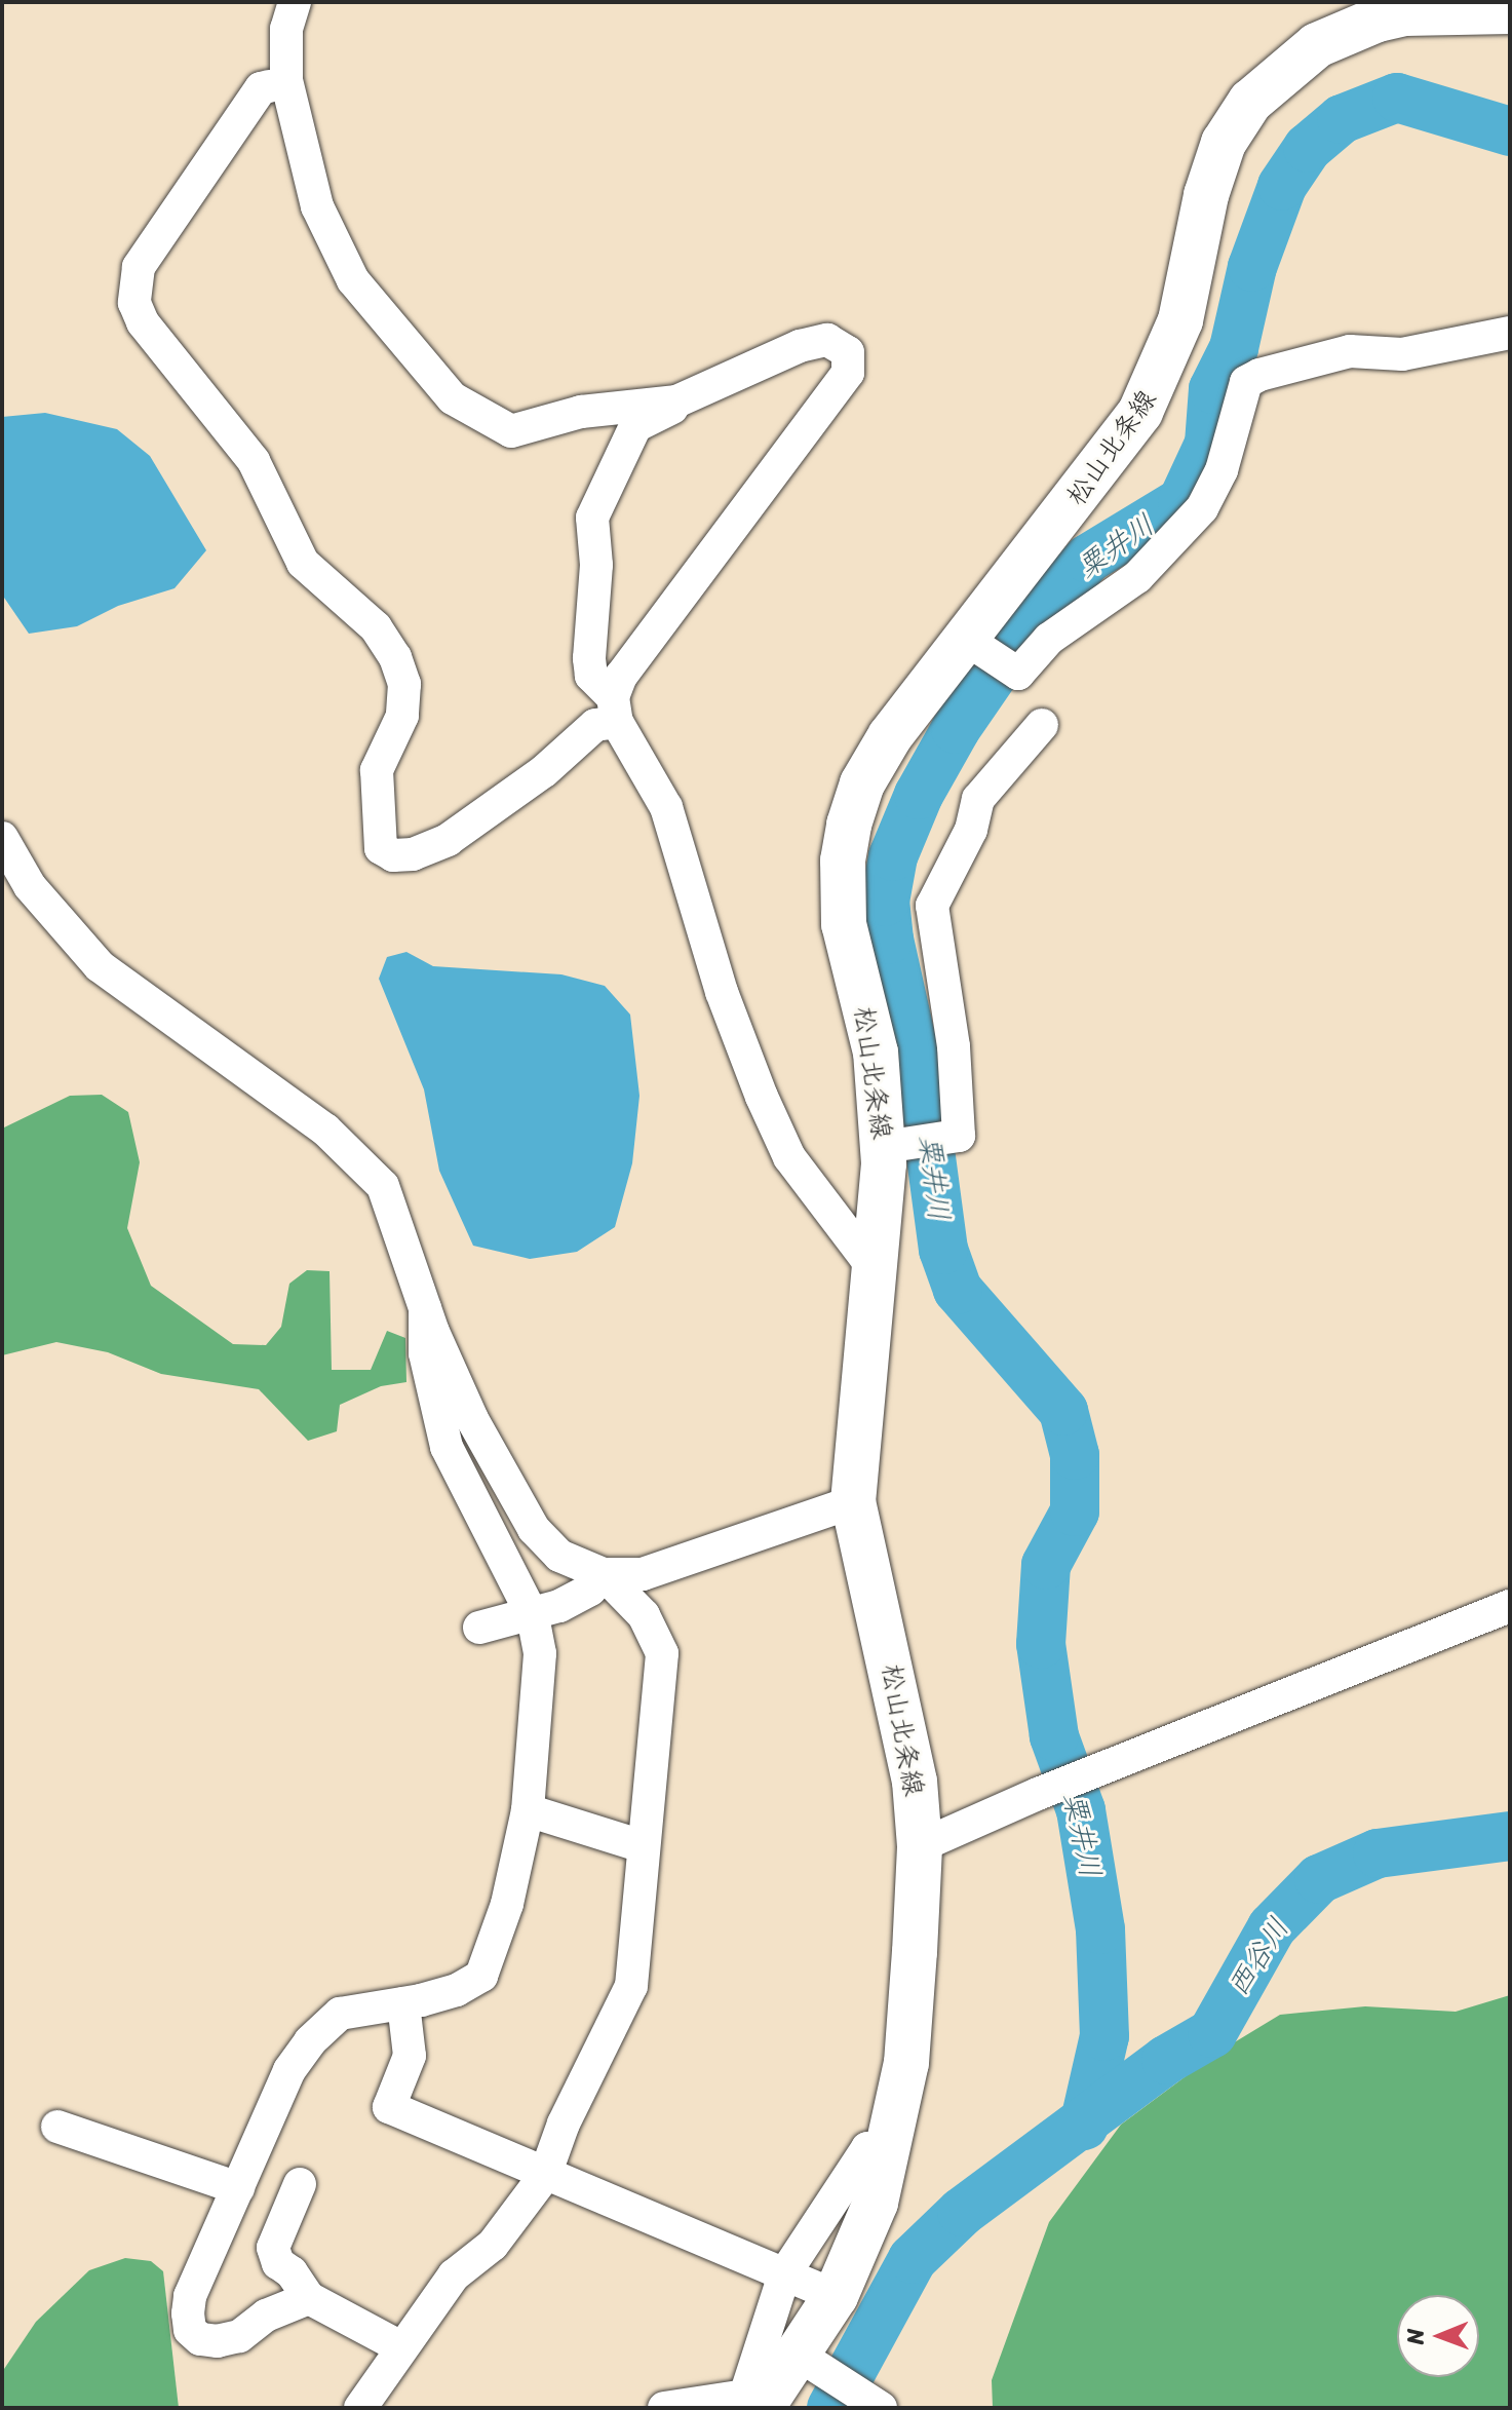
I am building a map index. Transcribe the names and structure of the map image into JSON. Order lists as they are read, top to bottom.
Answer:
{
  "streets": {
    "main road": ["松山北条線"]
  },
  "water": ["粟井川", "西谷川"],
  "north": "left"
}
